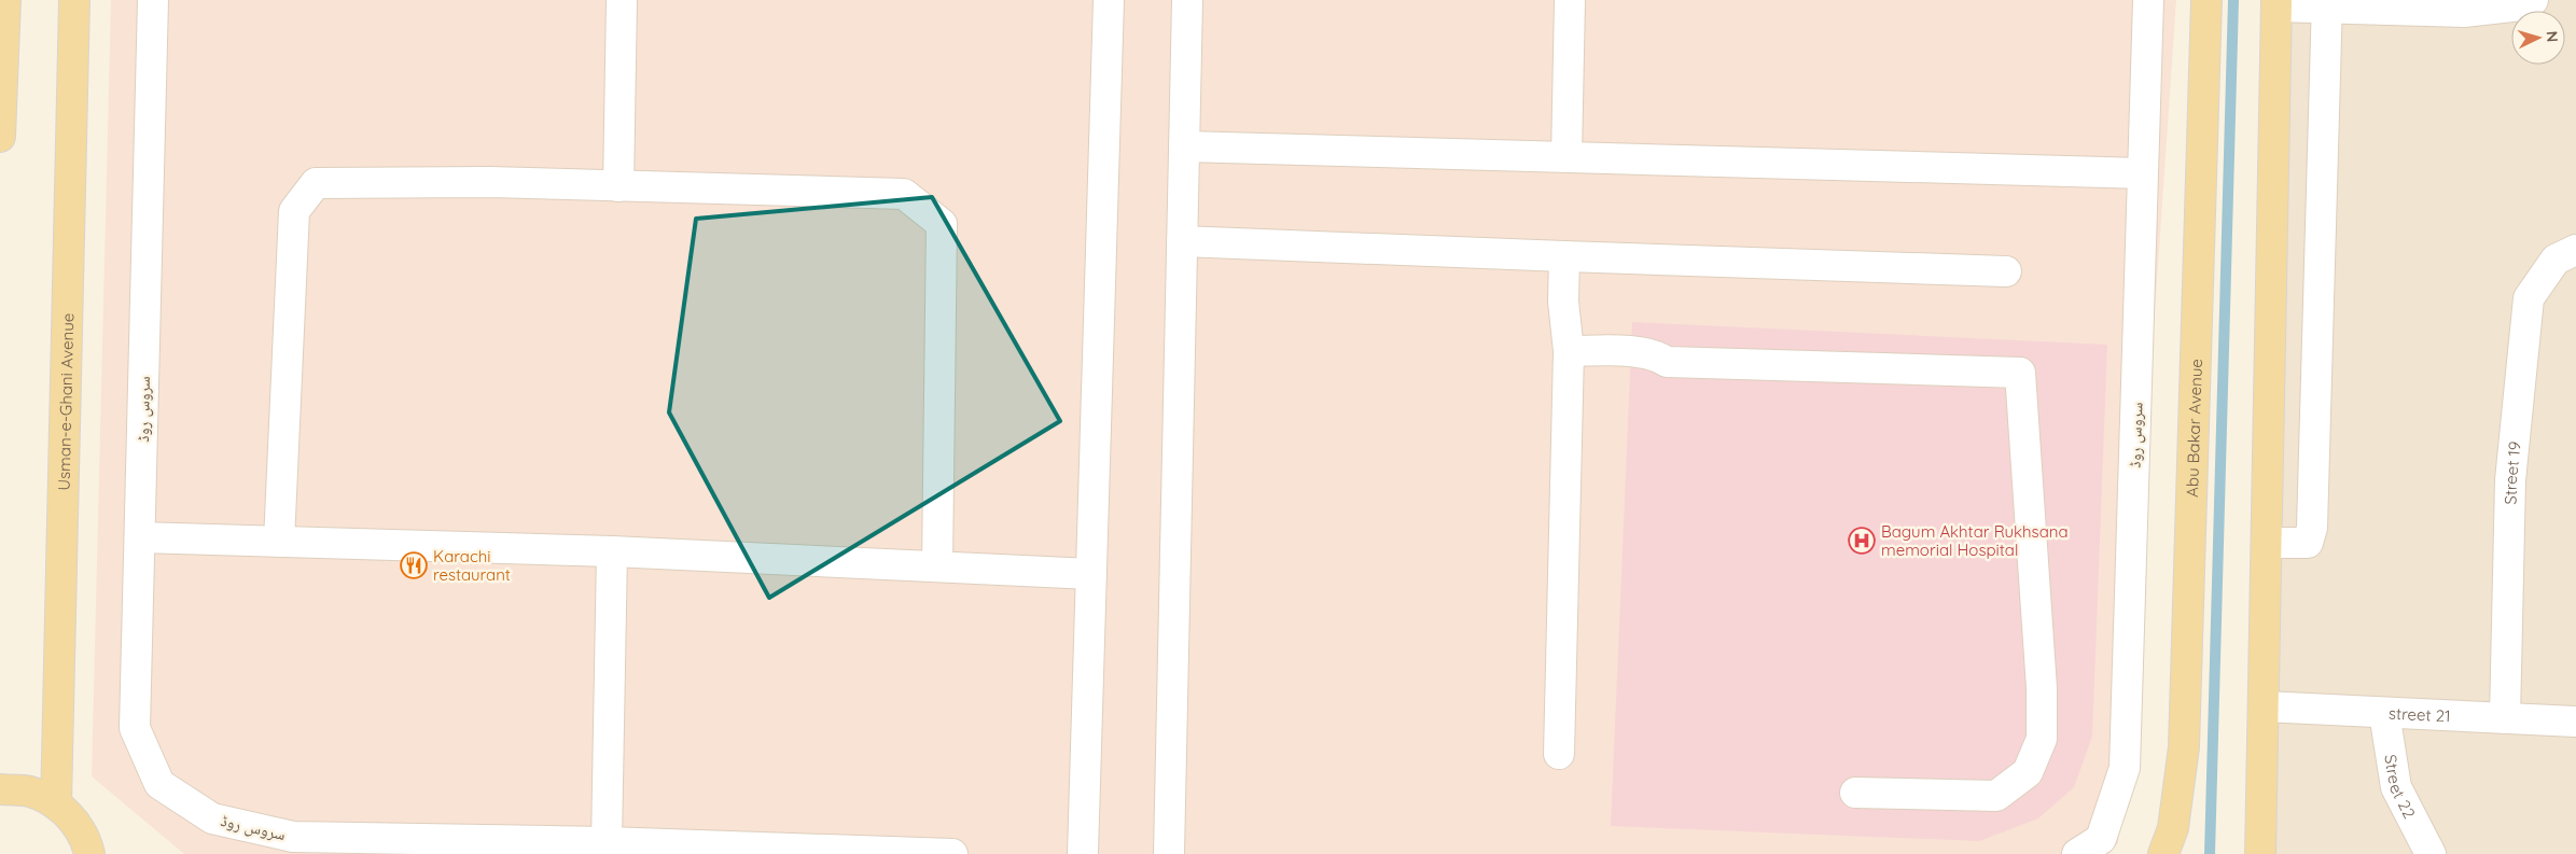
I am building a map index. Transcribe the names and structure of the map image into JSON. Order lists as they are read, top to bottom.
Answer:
{
  "streets": {
    "main road": ["Usman-e-Ghani Avenue", "Abu Bakar Avenue"],
    "street": [
      "سروس روڈ",
      "Street 19",
      "street 21",
      "Street 22"
    ]
  },
  "crossings": [
    ["Street 19", "street 21"],
    ["street 21", "Street 22"]
  ],
  "places": {
    "hospital": ["Bagum Akhtar Rukhsana memorial Hospital"],
    "restaurant": ["Karachi restaurant"]
  },
  "north": "right"
}
